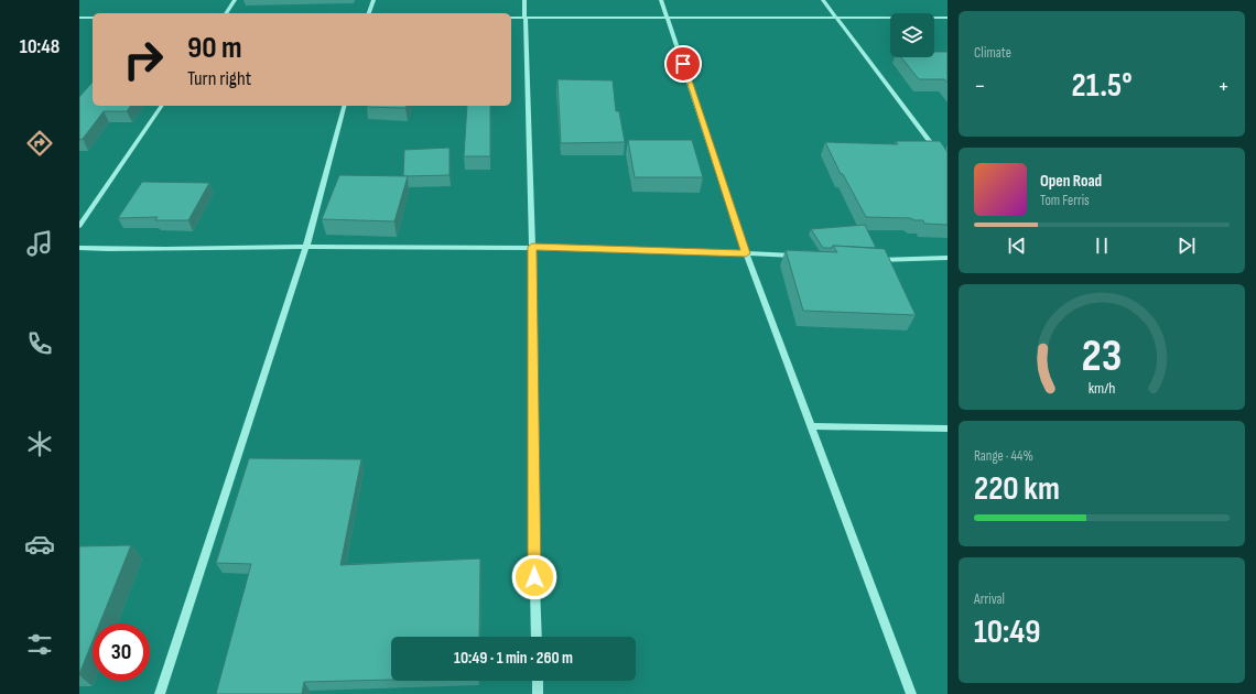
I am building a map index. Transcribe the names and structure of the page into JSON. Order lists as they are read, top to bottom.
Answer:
{
  "page": {
    "tabs": "10:48",
    "tile": [
      "Climate",
      ["Range · 44%", "220 km"],
      ["Arrival", "10:49"]
    ],
    "turn": ["90 m", "Turn right"],
    "heat": ["−", "21.5°", "+"],
    "song": ["Open Road", "Tom Ferris"],
    "limit": "30",
    "trip": "10:49 · 1 min · 260 m",
    "gauge": ["23", "km/h"]
  }
}
